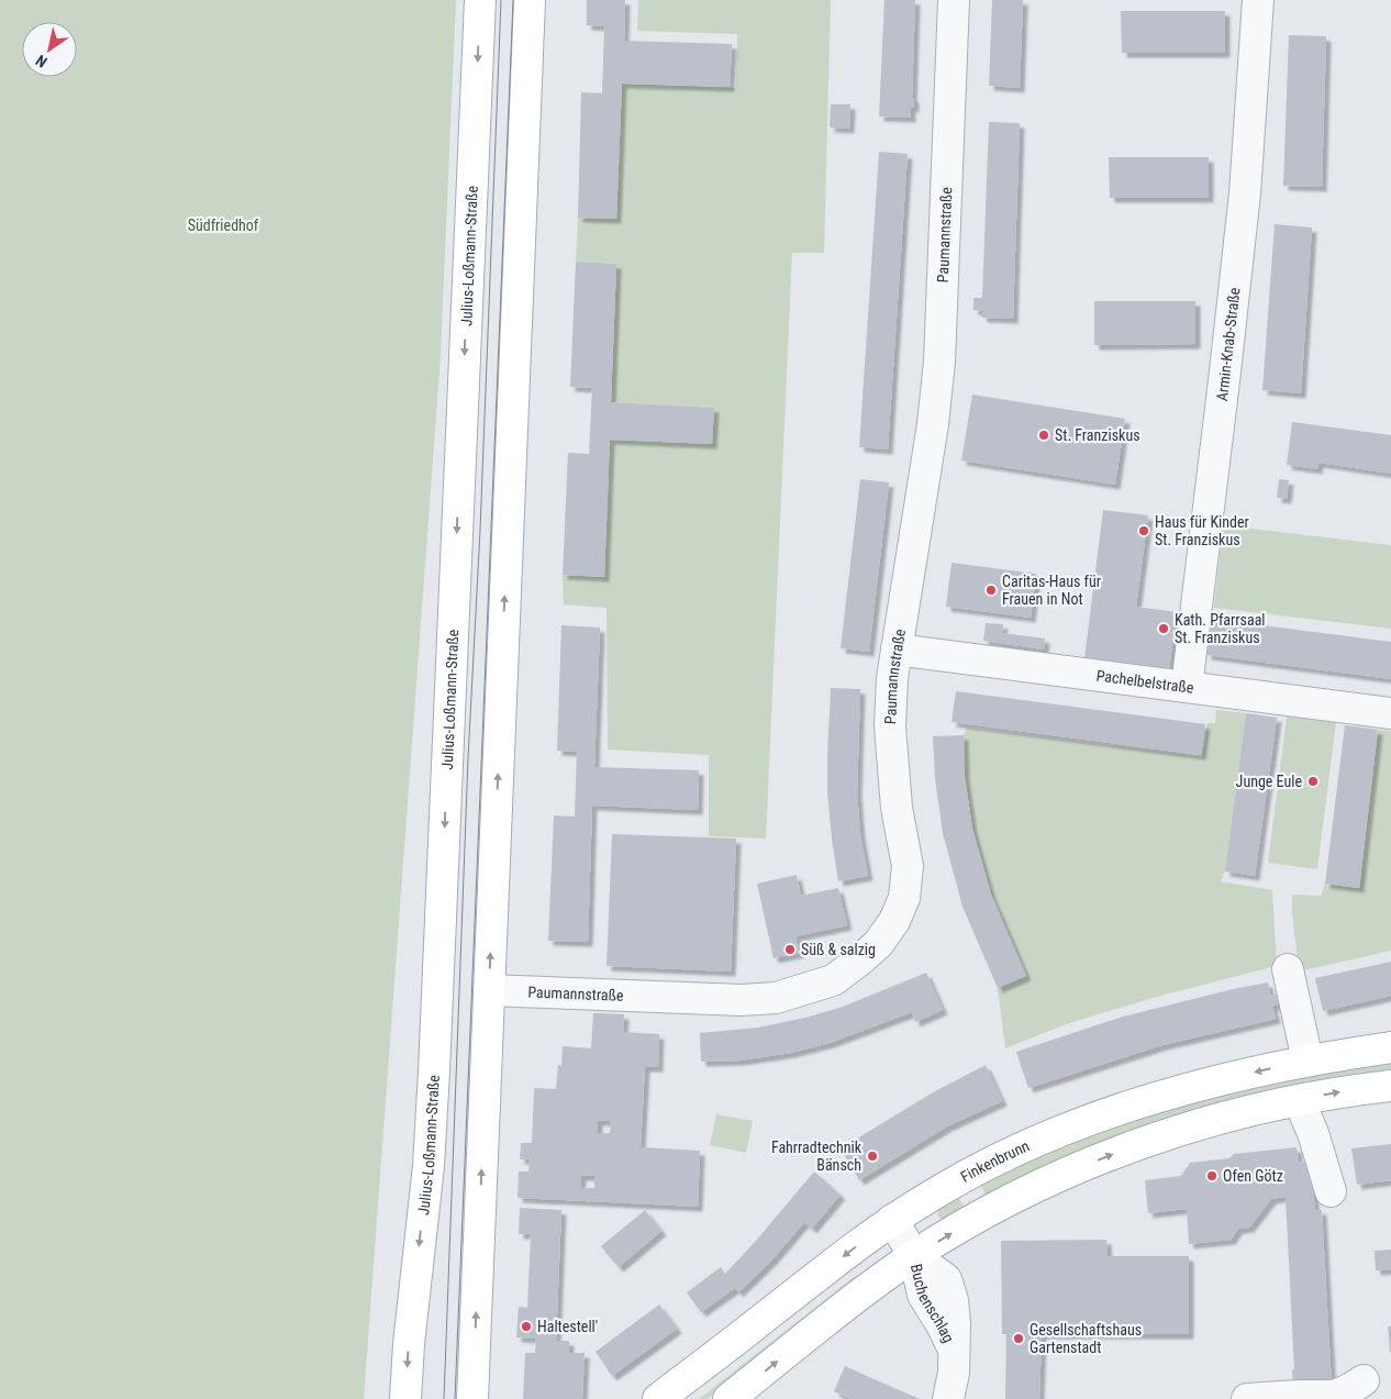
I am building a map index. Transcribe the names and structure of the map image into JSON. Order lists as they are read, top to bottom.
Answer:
{
  "streets": {
    "main road": ["Julius-Loßmann-Straße", "Finkenbrunn"],
    "street": [
      "Paumannstraße",
      "Armin-Knab-Straße",
      "Pachelbelstraße",
      "Buchenschlag"
    ]
  },
  "crossings": [
    ["Paumannstraße", "Pachelbelstraße"],
    ["Armin-Knab-Straße", "Pachelbelstraße"],
    ["Finkenbrunn", "Buchenschlag"]
  ],
  "parks": ["Südfriedhof"],
  "places": [
    "St. Franziskus",
    "Haus für Kinder St. Franziskus",
    "Caritas-Haus für Frauen in Not",
    "Kath. Pfarrsaal St. Franziskus",
    "Junge Eule",
    "Süß & salzig",
    "Fahrradtechnik Bänsch",
    "Ofen Götz",
    "Haltestell'",
    "Gesellschaftshaus Gartenstadt"
  ],
  "north": "bottom left"
}
